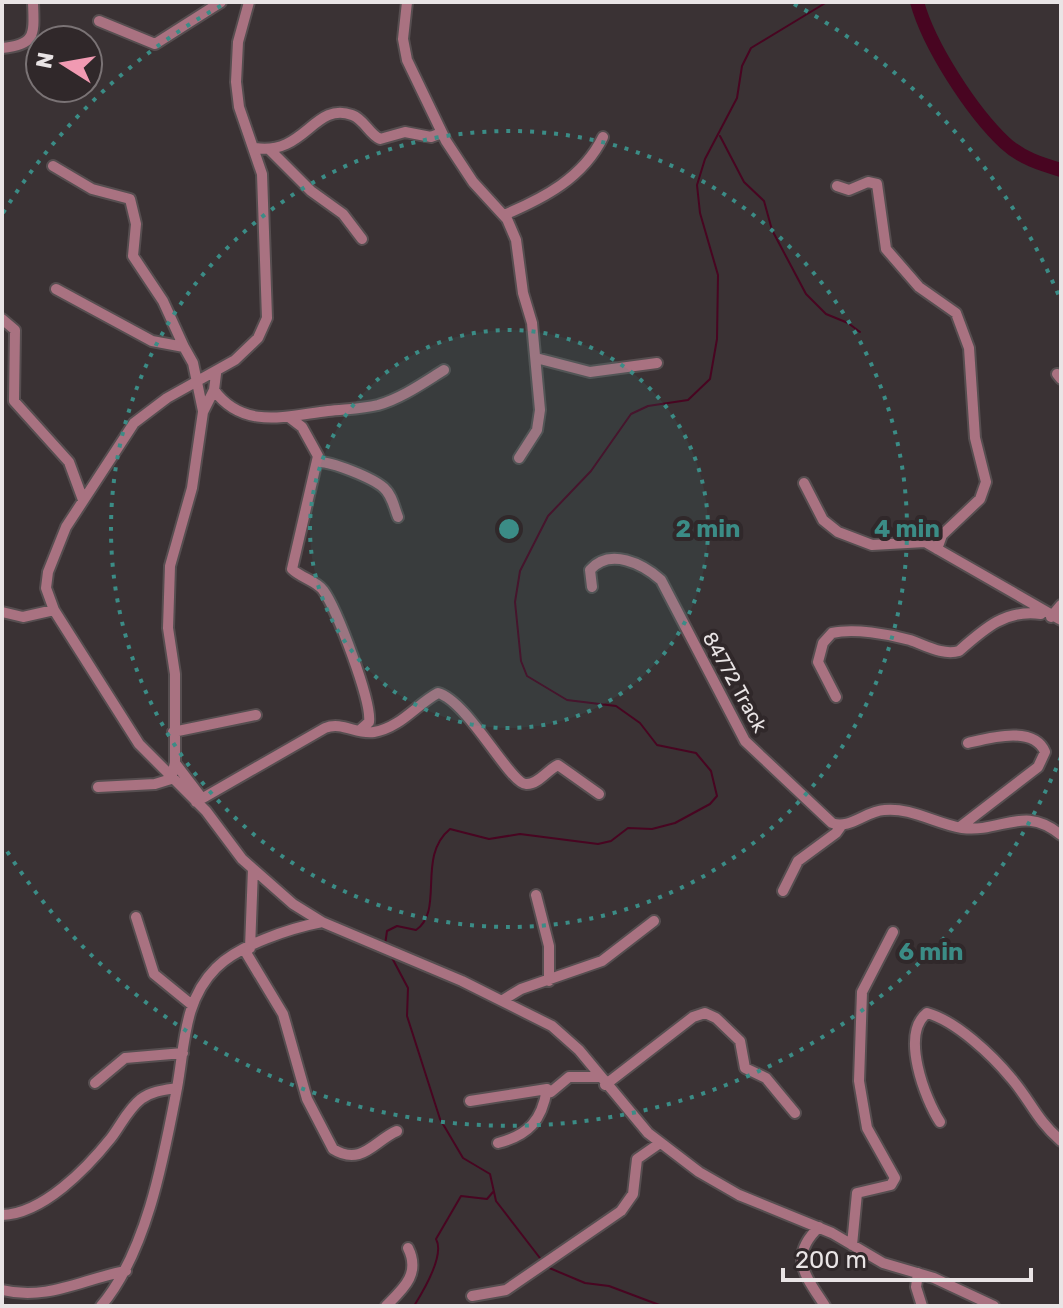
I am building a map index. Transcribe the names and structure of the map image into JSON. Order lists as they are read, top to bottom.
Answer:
{
  "streets": {
    "street": ["84772 Track"]
  },
  "scale_bar": "200 m",
  "north": "left",
  "rings": ["2 min", "4 min", "6 min"]
}
